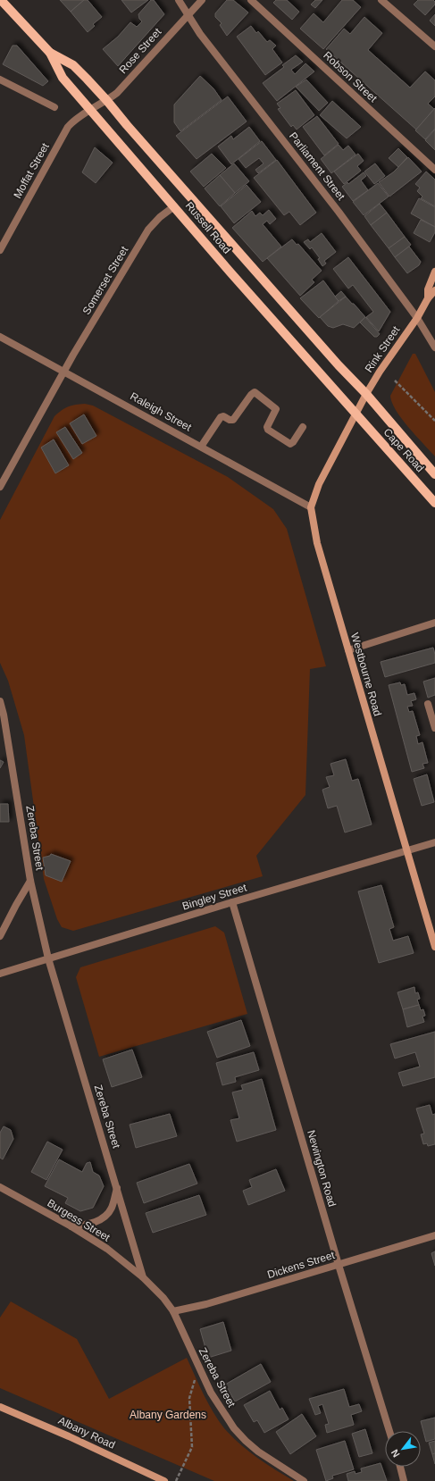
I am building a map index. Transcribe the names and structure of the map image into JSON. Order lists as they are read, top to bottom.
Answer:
{
  "streets": {
    "main road": ["Russell Road", "Cape Road"],
    "street": [
      "Rose Street",
      "Robson Street",
      "Parliament Street",
      "Moffat Street",
      "Somerset Street",
      "Rink Street",
      "Raleigh Street",
      "Westbourne Road",
      "Zereba Street",
      "Bingley Street",
      "Newington Road",
      "Burgess Street",
      "Dickens Street",
      "Albany Road"
    ]
  },
  "crossings": [
    ["Rose Street", "Parliament Street"],
    ["Rose Street", "Moffat Street"],
    ["Rose Street", "Russell Road"],
    ["Parliament Street", "Rink Street"],
    ["Moffat Street", "Russell Road"],
    ["Russell Road", "Somerset Street"],
    ["Russell Road", "Rink Street"],
    ["Russell Road", "Cape Road"],
    ["Russell Road", "Westbourne Road"],
    ["Somerset Street", "Raleigh Street"],
    ["Rink Street", "Cape Road"],
    ["Rink Street", "Westbourne Road"],
    ["Raleigh Street", "Westbourne Road"],
    ["Cape Road", "Westbourne Road"],
    ["Westbourne Road", "Bingley Street"],
    ["Zereba Street", "Bingley Street"],
    ["Zereba Street", "Burgess Street"],
    ["Zereba Street", "Dickens Street"],
    ["Bingley Street", "Newington Road"],
    ["Newington Road", "Dickens Street"]
  ],
  "parks": ["Albany Gardens"],
  "north": "bottom left"
}
